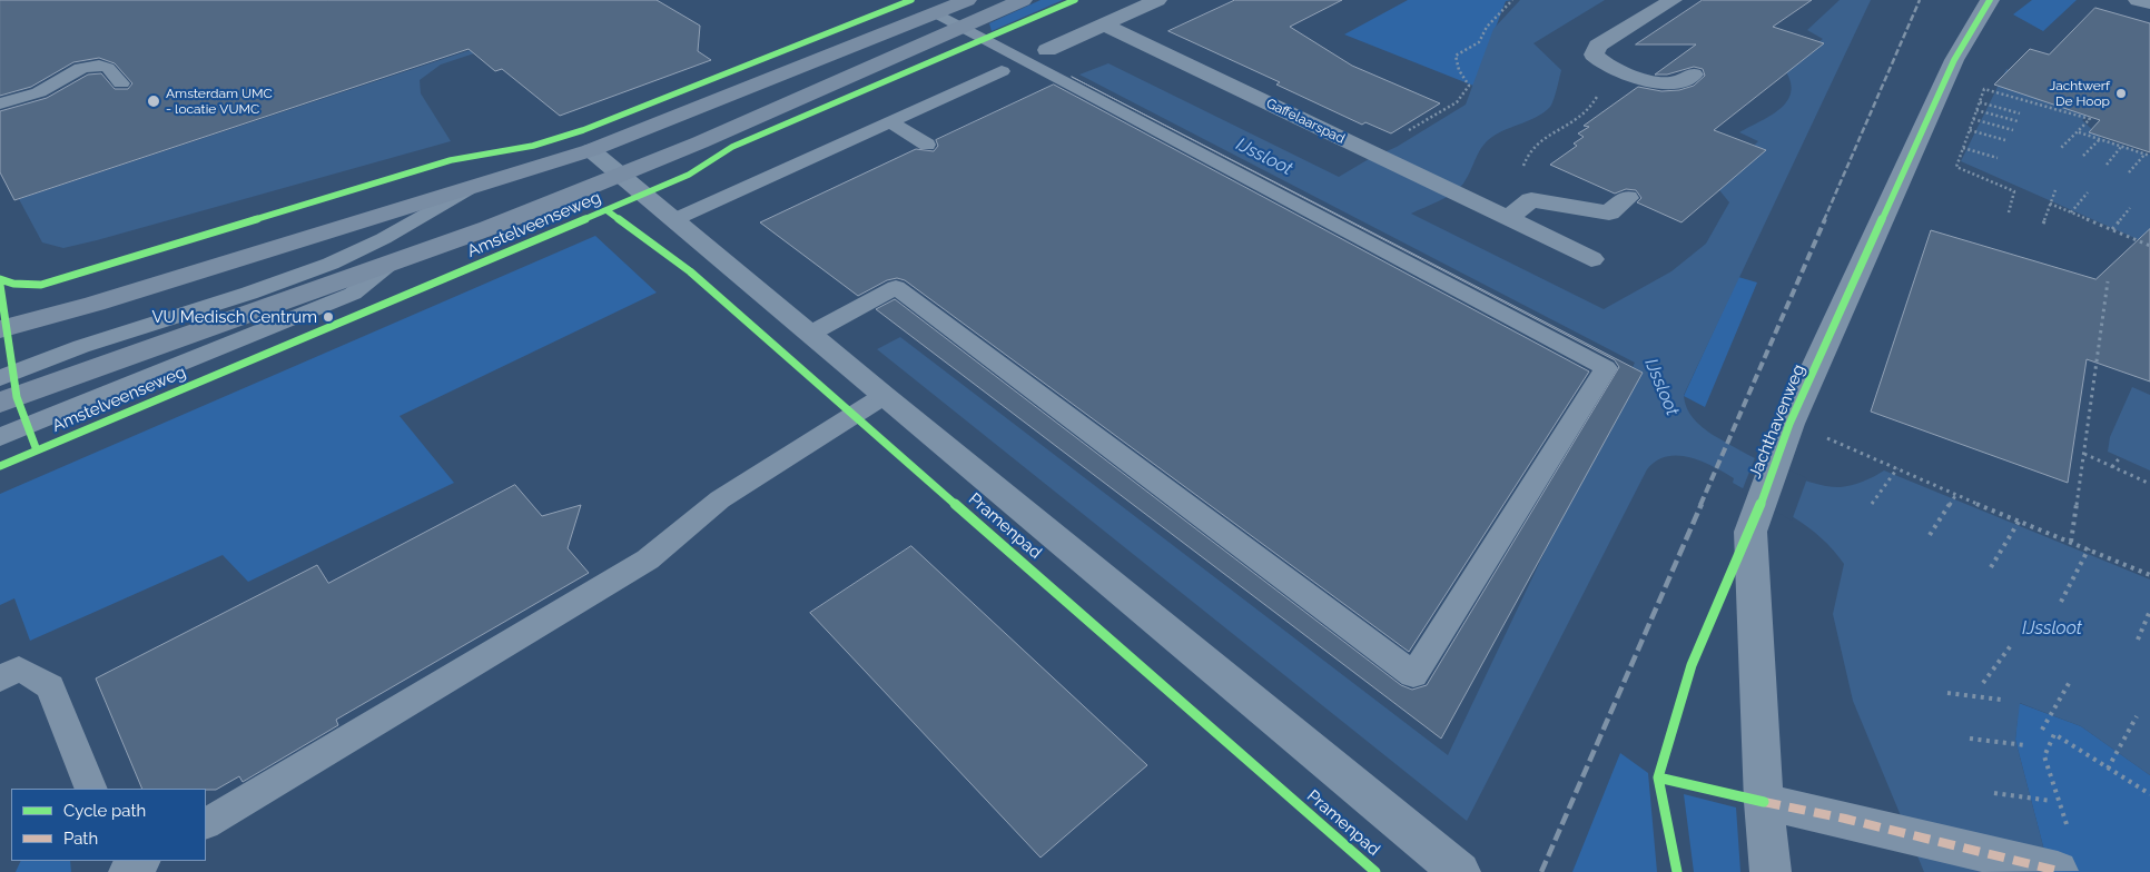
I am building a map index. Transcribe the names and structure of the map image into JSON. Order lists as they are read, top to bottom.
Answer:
{
  "streets": {
    "main road": ["Amstelveenseweg"],
    "street": ["Gaffelaarspad", "Jachthavenweg", "Pramenpad"]
  },
  "crossings": [
    ["Amstelveenseweg", "Pramenpad"]
  ],
  "water": ["IJssloot"],
  "places": ["Jachtwerf De Hoop", "Amsterdam UMC - locatie VUMC", "VU Medisch Centrum"],
  "legend": ["Cycle path", "Path"]
}
